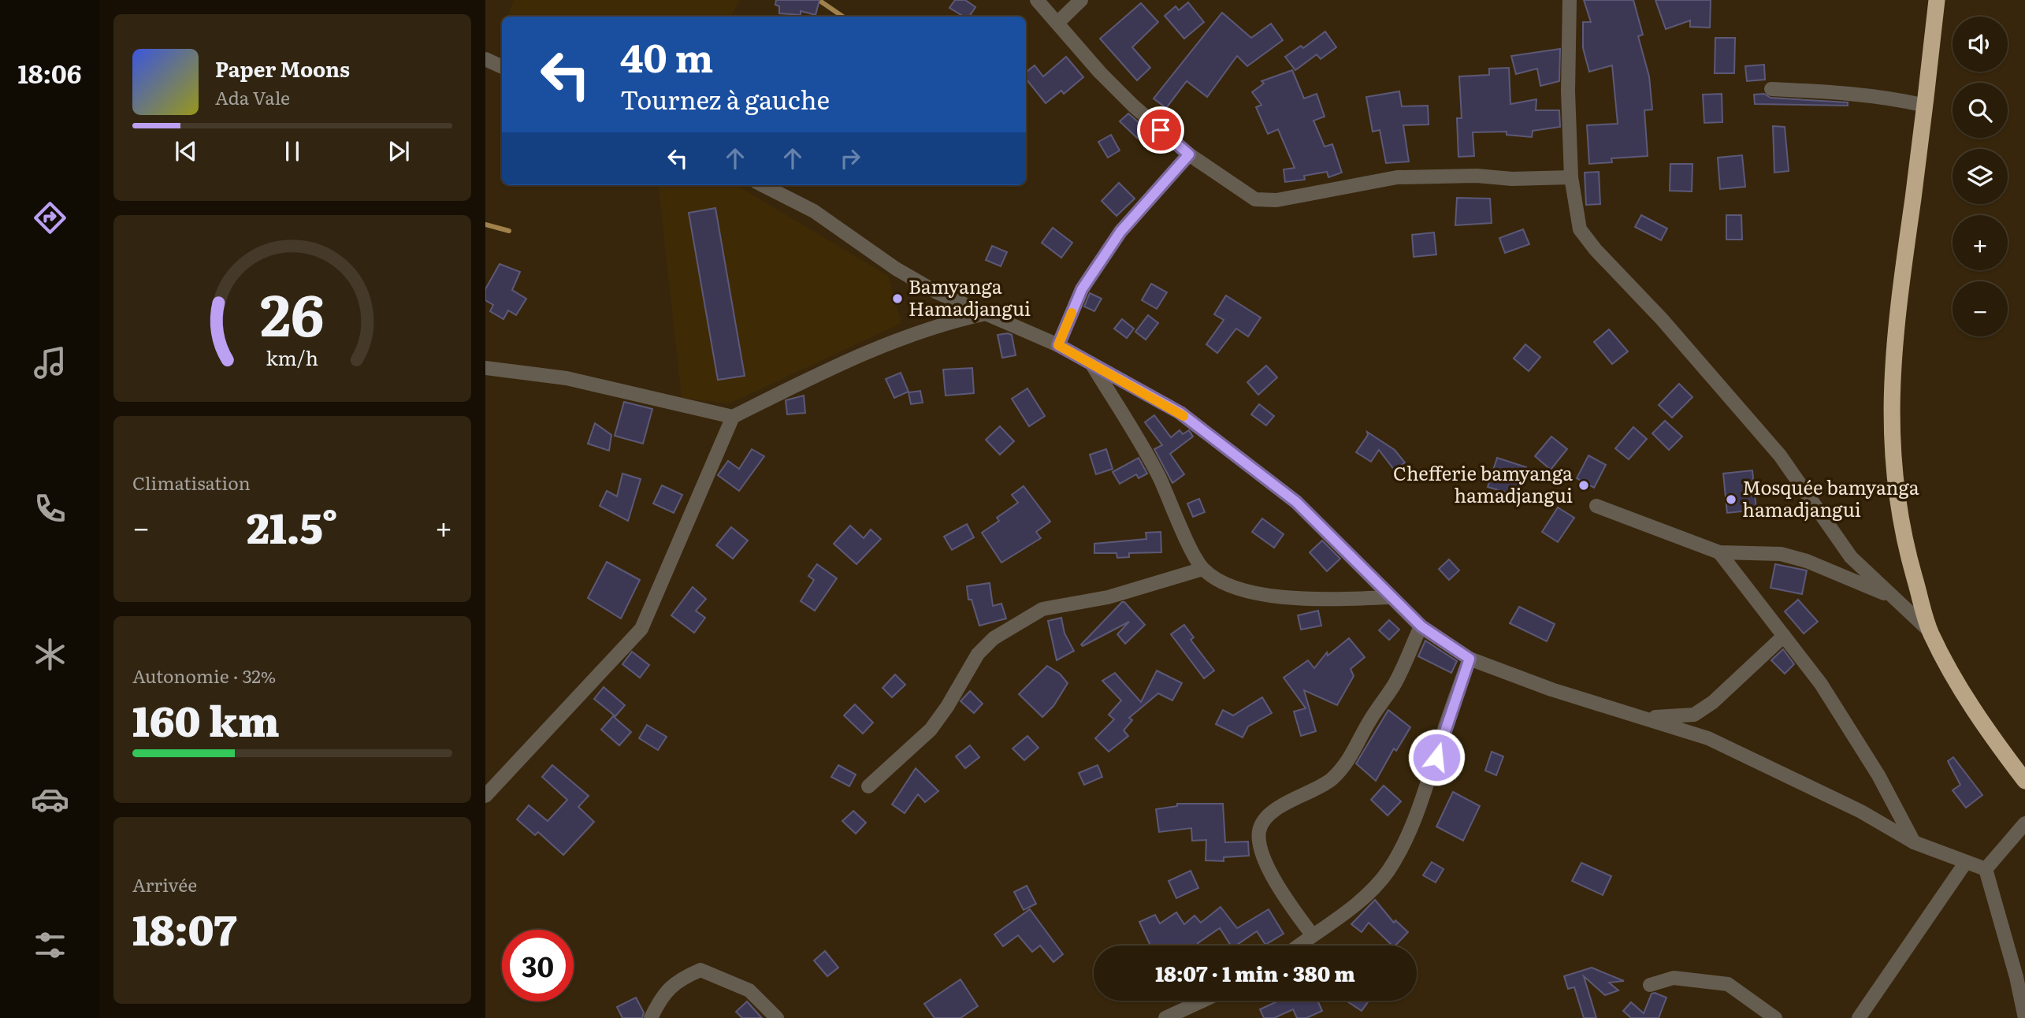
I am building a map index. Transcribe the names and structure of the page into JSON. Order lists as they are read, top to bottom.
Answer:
{
  "places": ["Bamyanga Hamadjangui", "Chefferie bamyanga hamadjangui", "Mosquée bamyanga hamadjangui"],
  "page": {
    "tabs": "18:06",
    "map_buttons": ["+", "−"],
    "turn": ["40 m", "Tournez à gauche"],
    "song": ["Paper Moons", "Ada Vale"],
    "tile": [
      "Climatisation",
      ["Autonomie · 32%", "160 km"],
      ["Arrivée", "18:07"]
    ],
    "heat": ["−", "21.5°", "+"],
    "limit": "30",
    "trip": "18:07 · 1 min · 380 m",
    "gauge": ["26", "km/h"]
  }
}
